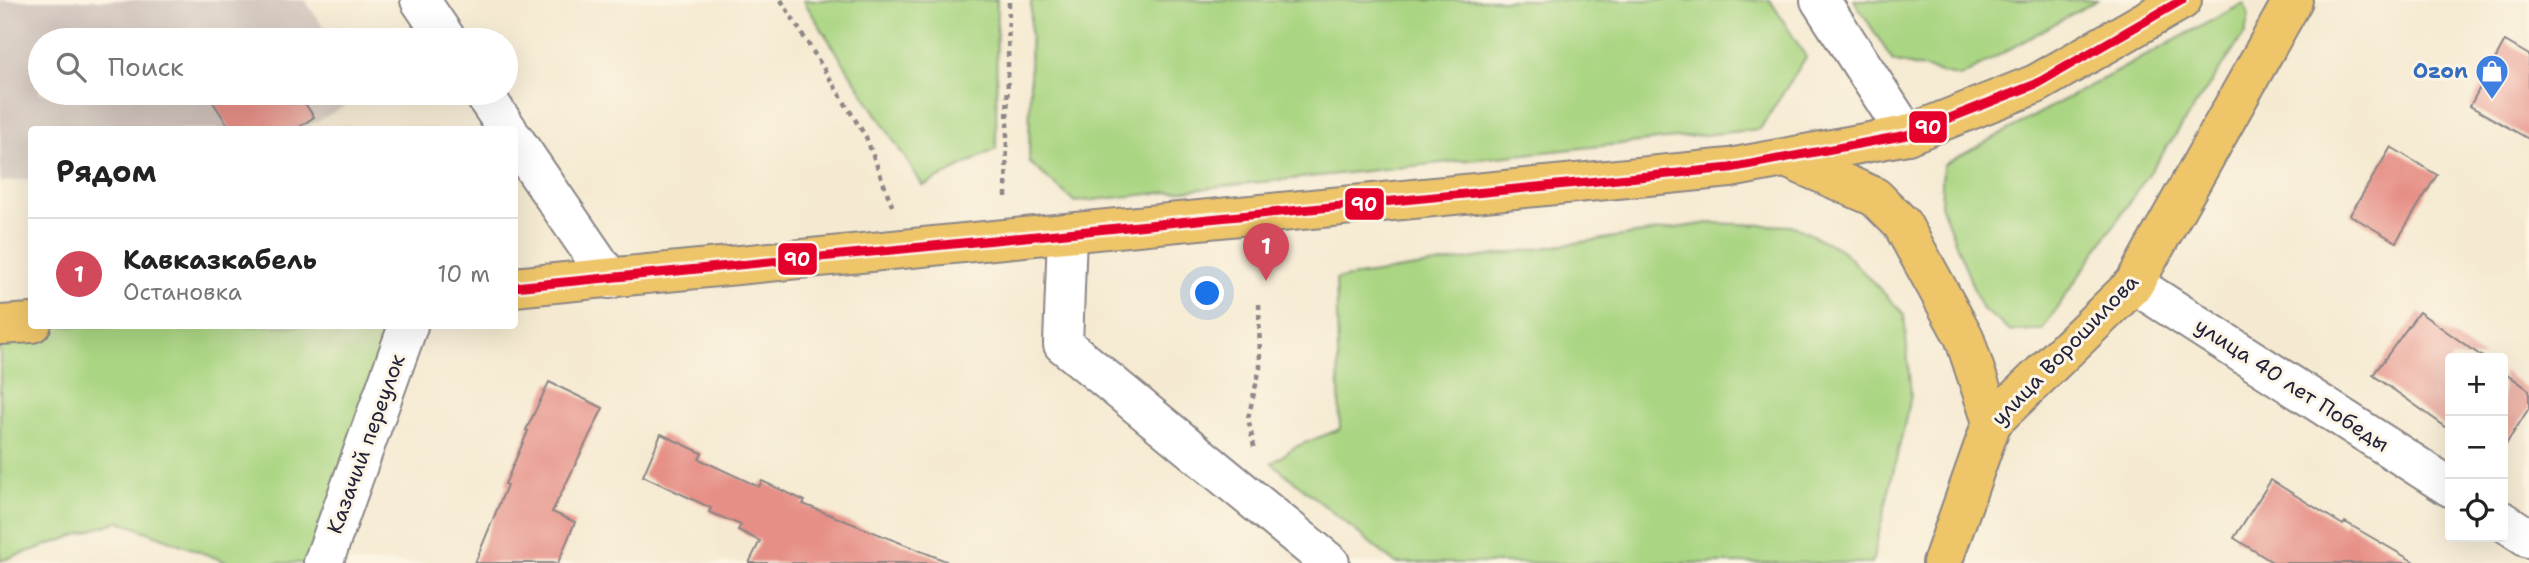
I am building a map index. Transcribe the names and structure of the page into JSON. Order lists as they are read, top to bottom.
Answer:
{
  "streets": {
    "main road": ["улица Ворошилова"],
    "street": ["улица 40 лет Победы", "Казачий переулок"]
  },
  "crossings": [
    ["улица Ворошилова", "улица 40 лет Победы"]
  ],
  "places": {
    "shop": ["Ozon"]
  },
  "lines": ["transit line 90"],
  "page": {
    "search": "Поиск",
    "heading": "Рядом",
    "list": [
      {
        "mark": "1",
        "name": "Кавказкабель",
        "note": "Остановка",
        "value": "10 m"
      }
    ],
    "pins": "1",
    "map_buttons": ["+", "−"]
  }
}
